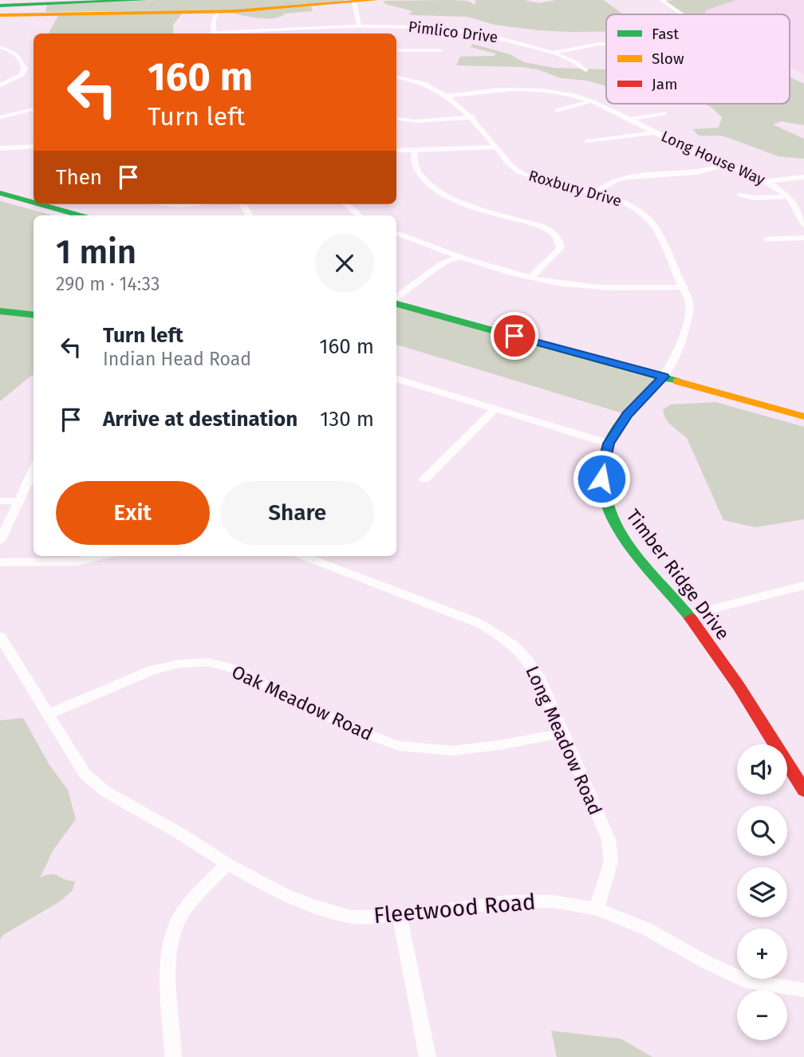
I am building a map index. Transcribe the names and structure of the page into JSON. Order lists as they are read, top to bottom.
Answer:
{
  "streets": {
    "main road": ["Timber Ridge Drive"],
    "street": [
      "Pimlico Drive",
      "Long House Way",
      "Roxbury Drive",
      "Oak Meadow Road",
      "Long Meadow Road",
      "Fleetwood Road"
    ]
  },
  "crossings": [
    ["Long House Way", "Roxbury Drive"],
    ["Roxbury Drive", "Timber Ridge Drive"],
    ["Oak Meadow Road", "Long Meadow Road"],
    ["Oak Meadow Road", "Fleetwood Road"],
    ["Long Meadow Road", "Fleetwood Road"]
  ],
  "legend": ["Fast", "Slow", "Jam"],
  "page": {
    "turn": ["160 m", "Turn left"],
    "then": "Then",
    "heading": ["1 min", "290 m · 14:33"],
    "list": [
      {
        "name": "Turn left",
        "note": "Indian Head Road",
        "value": "160 m"
      },
      {
        "name": "Arrive at destination",
        "value": "130 m"
      }
    ],
    "buttons": ["Exit", "Share"],
    "map_buttons": ["+", "−"]
  }
}
